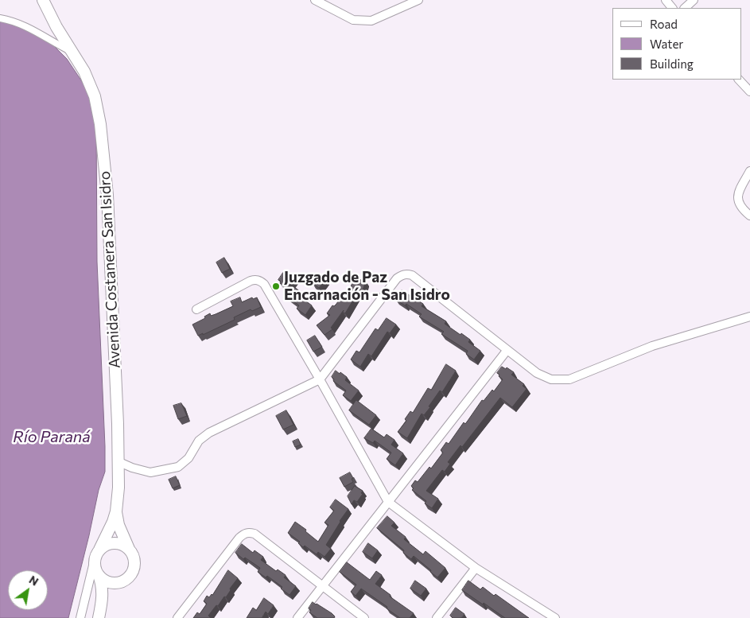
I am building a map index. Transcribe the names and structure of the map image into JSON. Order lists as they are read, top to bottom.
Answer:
{
  "streets": {
    "main road": ["Avenida Costanera San Isidro"]
  },
  "water": ["Río Paraná"],
  "places": ["Juzgado de Paz Encarnación - San Isidro"],
  "legend": ["Road", "Water", "Building"],
  "north": "top right"
}
